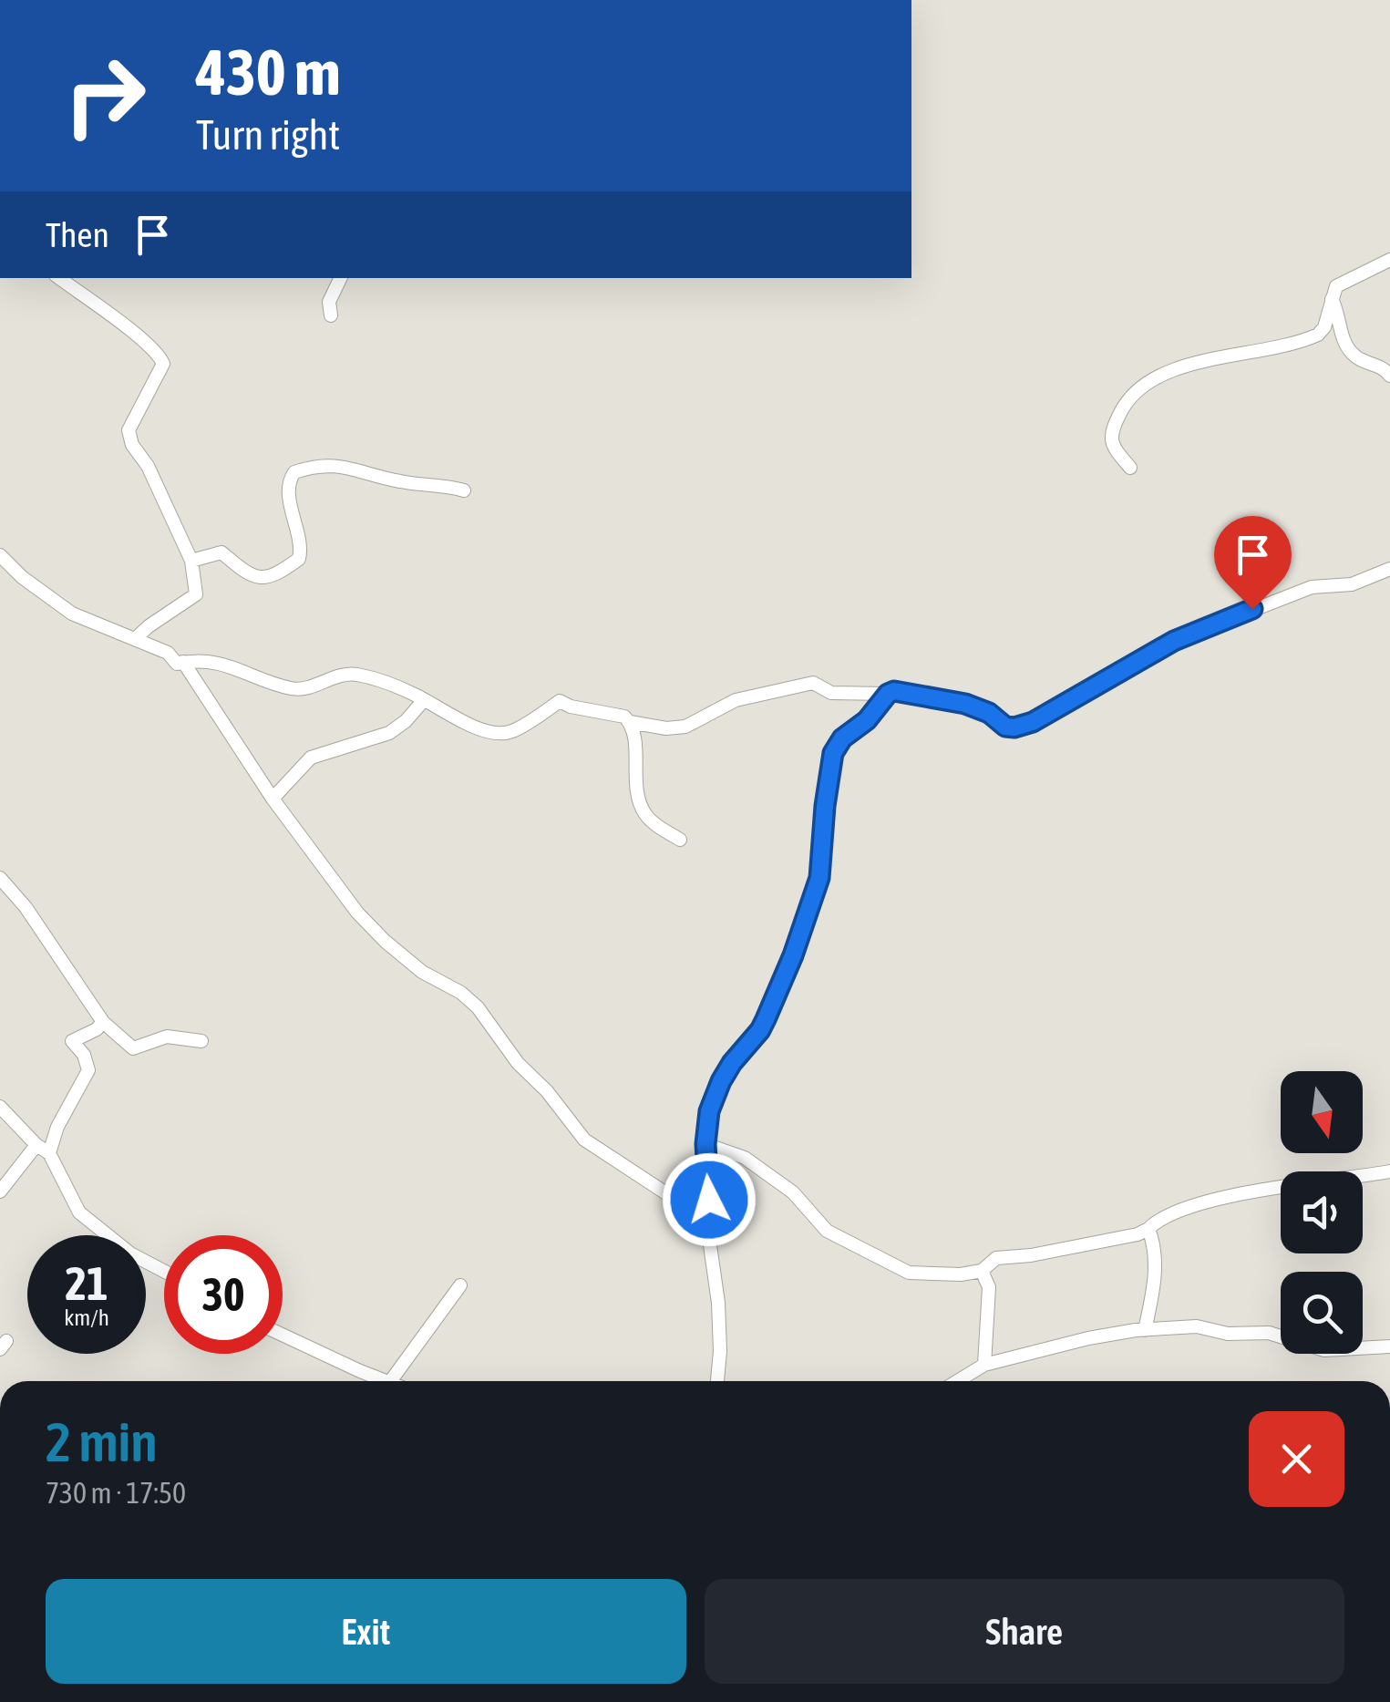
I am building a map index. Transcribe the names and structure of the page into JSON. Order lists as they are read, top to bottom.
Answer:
{
  "north": "bottom",
  "page": {
    "turn": ["430 m", "Turn right"],
    "then": "Then",
    "speed": "21 km/h",
    "limit": "30",
    "heading": ["2 min", "730 m · 17:50"],
    "buttons": ["Exit", "Share"]
  }
}
